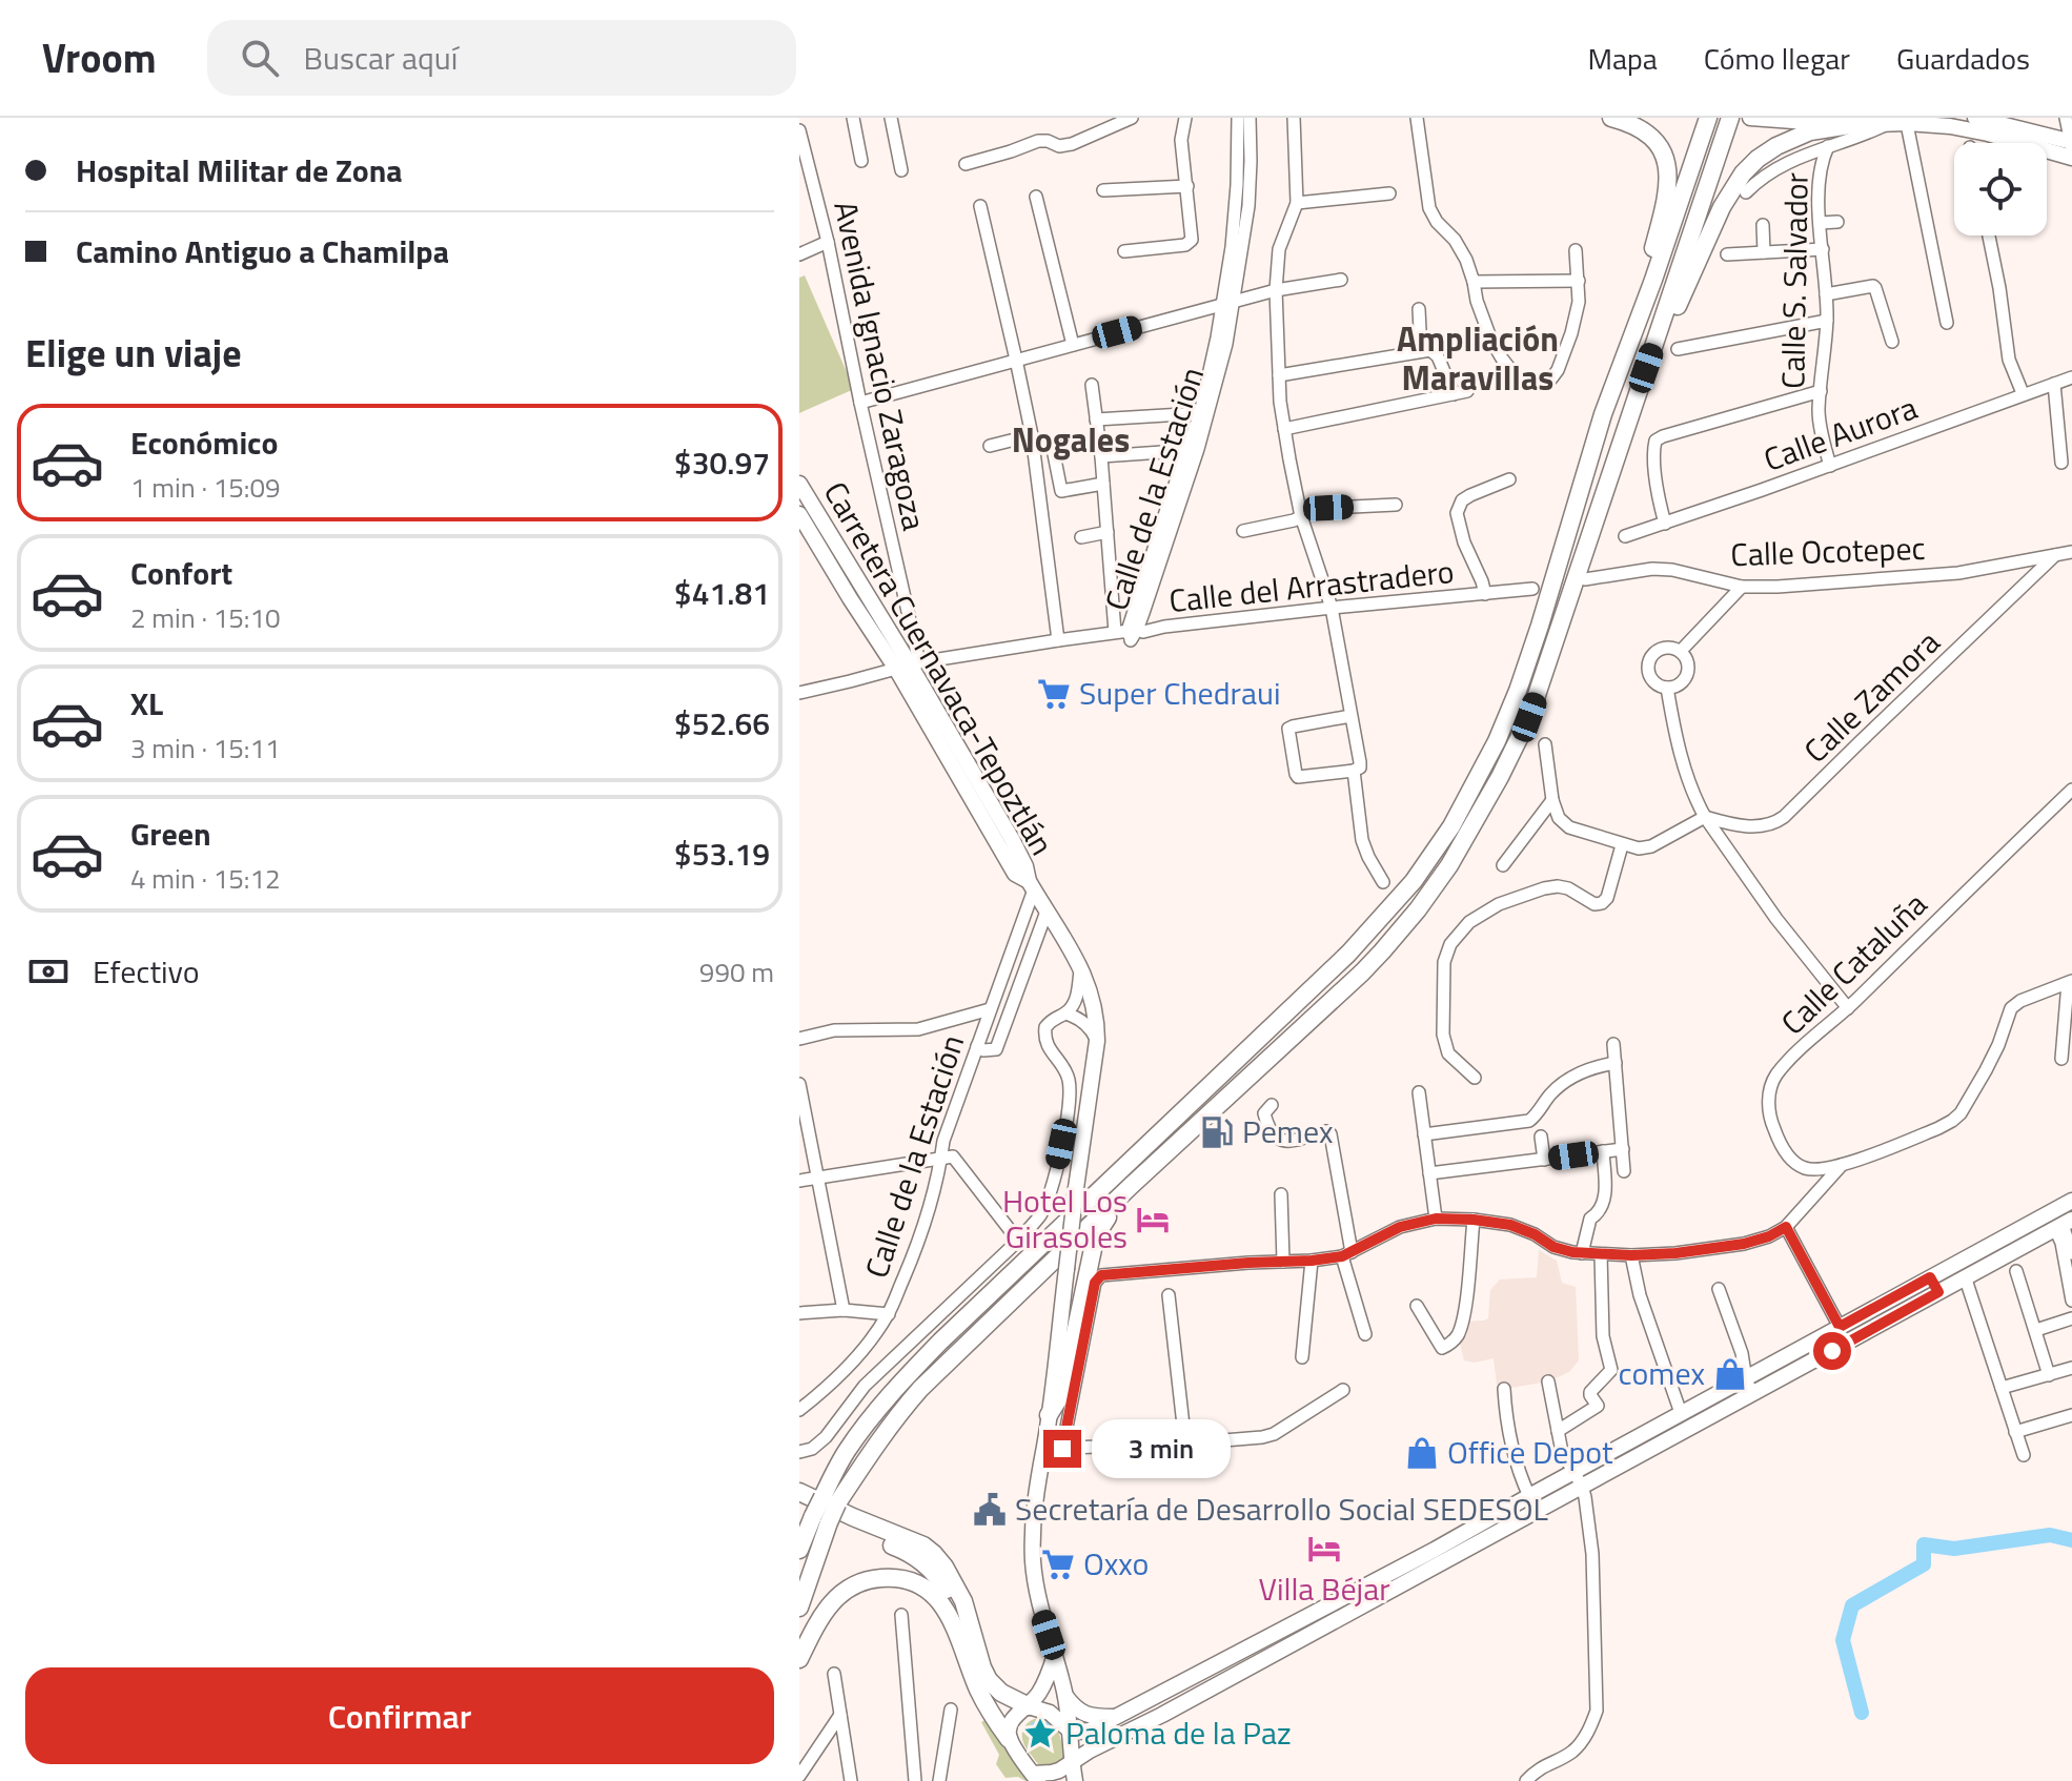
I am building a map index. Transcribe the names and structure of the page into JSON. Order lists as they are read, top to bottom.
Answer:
{
  "streets": {
    "main road": ["Carretera Cuernavaca-Tepoztlán"],
    "street": [
      "Calle S. Salvador",
      "Avenida Ignacio Zaragoza",
      "Calle Aurora",
      "Calle de la Estación",
      "Calle Ocotepec",
      "Calle del Arrastradero",
      "Calle Zamora",
      "Calle Cataluña"
    ]
  },
  "crossings": [
    ["Calle S. Salvador", "Calle Aurora"],
    ["Avenida Ignacio Zaragoza", "Calle del Arrastradero"],
    ["Avenida Ignacio Zaragoza", "Carretera Cuernavaca-Tepoztlán"],
    ["Calle de la Estación", "Calle del Arrastradero"],
    ["Calle de la Estación", "Carretera Cuernavaca-Tepoztlán"],
    ["Calle Ocotepec", "Calle Zamora"],
    ["Calle del Arrastradero", "Carretera Cuernavaca-Tepoztlán"]
  ],
  "districts": ["Ampliación Maravillas", "Nogales"],
  "places": {
    "supermarket": ["Super Chedraui", "Oxxo"],
    "fuel station": ["Pemex"],
    "hotel": ["Hotel Los Girasoles", "Villa Béjar"],
    "shop": ["comex", "Office Depot"],
    "public building": ["Secretaría de Desarrollo Social SEDESOL"],
    "place": ["Paloma de la Paz"]
  },
  "page": {
    "header": "Vroom",
    "search": "Buscar aquí",
    "nav": ["Mapa", "Cómo llegar", "Guardados"],
    "banner": ["Hospital Militar de Zona", "Camino Antiguo a Chamilpa"],
    "heading": "Elige un viaje",
    "list": [
      {
        "name": "Económico",
        "note": "1 min · 15:09",
        "value": "$30.97"
      },
      {
        "name": "Confort",
        "note": "2 min · 15:10",
        "value": "$41.81"
      },
      {
        "name": "XL",
        "note": "3 min · 15:11",
        "value": "$52.66"
      },
      {
        "name": "Green",
        "note": "4 min · 15:12",
        "value": "$53.19"
      }
    ],
    "pay": ["Efectivo", "990 m"],
    "bubble": "3 min",
    "buttons": "Confirmar"
  }
}
